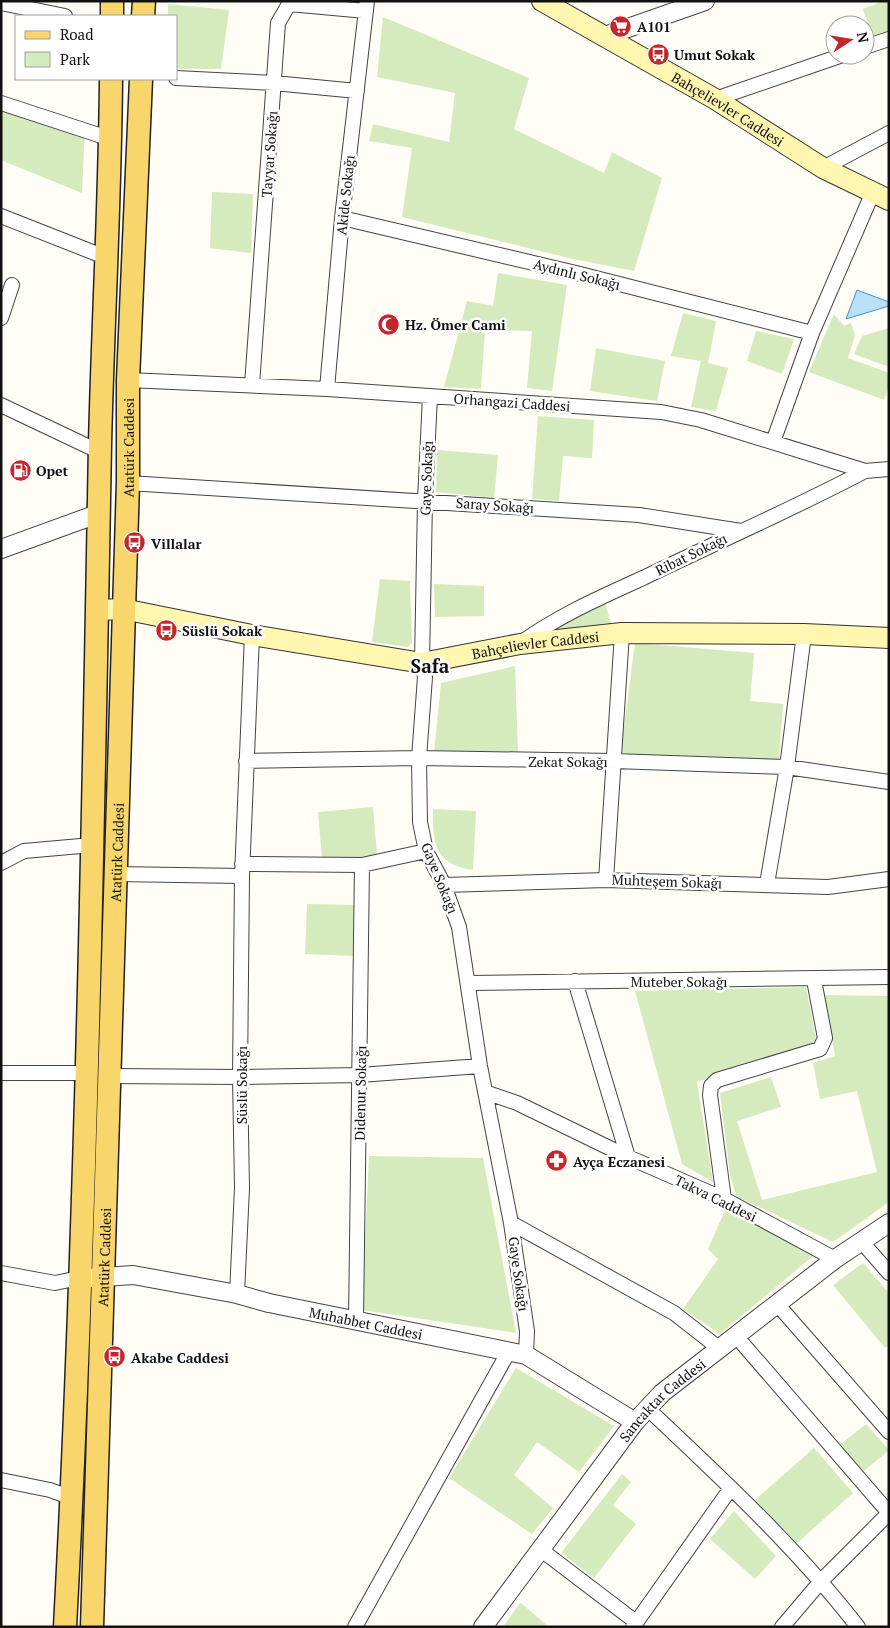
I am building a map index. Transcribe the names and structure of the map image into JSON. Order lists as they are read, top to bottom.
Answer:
{
  "streets": {
    "main road": ["Bahçelievler Caddesi", "Atatürk Caddesi"],
    "street": [
      "Tayyar Sokağı",
      "Akide Sokağı",
      "Aydınlı Sokağı",
      "Orhangazi Caddesi",
      "Gaye Sokağı",
      "Saray Sokağı",
      "Ribat Sokağı",
      "Zekat Sokağı",
      "Muhteşem Sokağı",
      "Muteber Sokağı",
      "Süslü Sokağı",
      "Didenur Sokağı",
      "Takva Caddesi",
      "Muhabbet Caddesi",
      "Sancaktar Caddesi"
    ]
  },
  "crossings": [
    ["Bahçelievler Caddesi", "Atatürk Caddesi"],
    ["Bahçelievler Caddesi", "Gaye Sokağı"],
    ["Bahçelievler Caddesi", "Ribat Sokağı"],
    ["Bahçelievler Caddesi", "Süslü Sokağı"],
    ["Tayyar Sokağı", "Akide Sokağı"],
    ["Tayyar Sokağı", "Orhangazi Caddesi"],
    ["Akide Sokağı", "Aydınlı Sokağı"],
    ["Akide Sokağı", "Orhangazi Caddesi"],
    ["Orhangazi Caddesi", "Atatürk Caddesi"],
    ["Orhangazi Caddesi", "Gaye Sokağı"],
    ["Orhangazi Caddesi", "Ribat Sokağı"],
    ["Atatürk Caddesi", "Saray Sokağı"],
    ["Atatürk Caddesi", "Muhabbet Caddesi"],
    ["Gaye Sokağı", "Saray Sokağı"],
    ["Gaye Sokağı", "Zekat Sokağı"],
    ["Gaye Sokağı", "Muhteşem Sokağı"],
    ["Gaye Sokağı", "Muteber Sokağı"],
    ["Gaye Sokağı", "Takva Caddesi"],
    ["Gaye Sokağı", "Muhabbet Caddesi"],
    ["Saray Sokağı", "Ribat Sokağı"],
    ["Zekat Sokağı", "Süslü Sokağı"],
    ["Süslü Sokağı", "Muhabbet Caddesi"],
    ["Didenur Sokağı", "Muhabbet Caddesi"],
    ["Takva Caddesi", "Sancaktar Caddesi"],
    ["Muhabbet Caddesi", "Sancaktar Caddesi"]
  ],
  "districts": ["Safa"],
  "places": {
    "supermarket": ["A101"],
    "bus stop": [
      "Umut Sokak",
      "Villalar",
      "Süslü Sokak",
      "Akabe Caddesi"
    ],
    "mosque": ["Hz. Ömer Cami"],
    "fuel station": ["Opet"],
    "pharmacy": ["Ayça Eczanesi"]
  },
  "legend": ["Road", "Park"],
  "north": "right"
}
